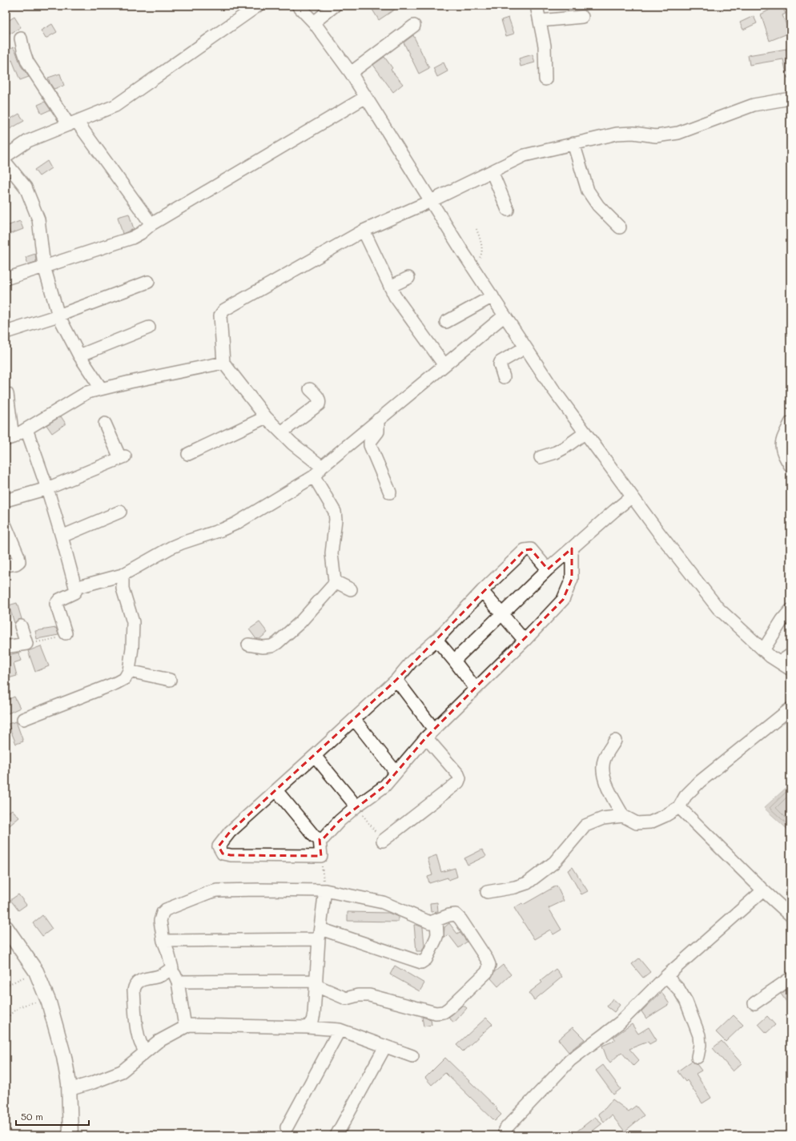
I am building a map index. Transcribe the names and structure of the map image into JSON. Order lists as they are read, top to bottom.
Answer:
{
  "scale_bar": "50 m"
}
